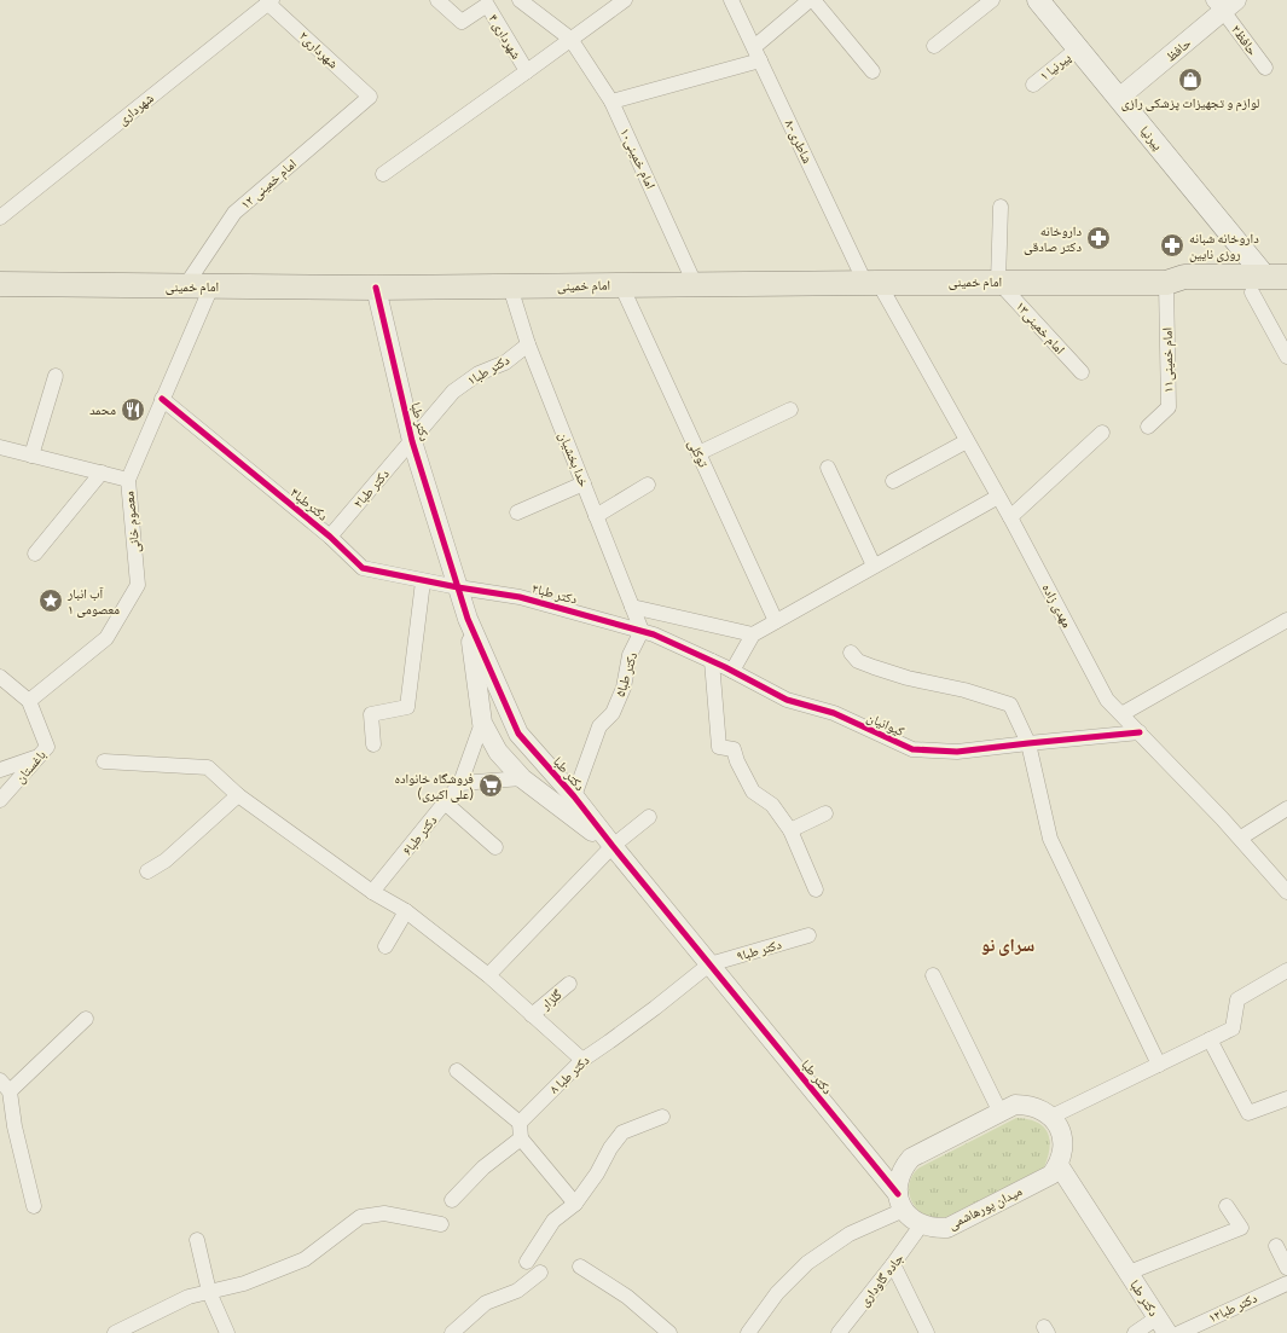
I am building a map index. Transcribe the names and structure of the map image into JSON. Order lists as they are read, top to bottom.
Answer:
{
  "streets": {
    "main road": ["پیرنیا", "امام خمینی"],
    "street": [
      "شهرداری ۴",
      "حافظ۲",
      "شهرداری۲",
      "حافظ",
      "پیرنیا ۱",
      "شهرداری",
      "۸-شاطری",
      "امام خمینی۱۰",
      "امام خمینی ۱۲",
      "امام خمینی۱۳",
      "امام خمینی۱۱",
      "دکتر طبا۱",
      "دکتر طبا",
      "توکلی",
      "خدا بخشیان",
      "دکتر طبا۲",
      "دکترطبا۴",
      "معصوم خانی",
      "دکتر طبا۳",
      "مهدی زاده",
      "دکتر طبا۵",
      "کیوانیان",
      "باغستان",
      "دکتر طبا۶",
      "دکتر طبا۹",
      "گلزار",
      "دکتر طبا ۸",
      "میدان پورهاشمی",
      "جاده گاوداری",
      "دکتر طبا۱۳"
    ]
  },
  "crossings": [
    ["حافظ۲", "حافظ"],
    ["شهرداری۲", "شهرداری"],
    ["شهرداری۲", "امام خمینی ۱۲"],
    ["حافظ", "پیرنیا"],
    ["پیرنیا ۱", "پیرنیا"],
    ["پیرنیا", "امام خمینی"],
    ["۸-شاطری", "امام خمینی"],
    ["۸-شاطری", "مهدی زاده"],
    ["امام خمینی۱۰", "امام خمینی"],
    ["امام خمینی ۱۲", "امام خمینی"],
    ["امام خمینی", "امام خمینی۱۳"],
    ["امام خمینی", "امام خمینی۱۱"],
    ["امام خمینی", "دکتر طبا"],
    ["امام خمینی", "توکلی"],
    ["امام خمینی", "خدا بخشیان"],
    ["امام خمینی", "معصوم خانی"],
    ["امام خمینی", "مهدی زاده"],
    ["دکتر طبا۱", "دکتر طبا"],
    ["دکتر طبا۱", "خدا بخشیان"],
    ["دکتر طبا۱", "دکتر طبا۲"],
    ["دکتر طبا", "دکتر طبا۲"],
    ["دکتر طبا", "دکترطبا۴"],
    ["دکتر طبا", "دکتر طبا۳"],
    ["دکتر طبا", "دکتر طبا۵"],
    ["دکتر طبا", "دکتر طبا۶"],
    ["دکتر طبا", "دکتر طبا۹"],
    ["دکتر طبا", "دکتر طبا ۸"],
    ["دکتر طبا", "میدان پورهاشمی"],
    ["خدا بخشیان", "دکتر طبا۳"],
    ["خدا بخشیان", "دکتر طبا۵"],
    ["خدا بخشیان", "کیوانیان"],
    ["دکتر طبا۲", "دکترطبا۴"],
    ["دکترطبا۴", "معصوم خانی"],
    ["دکترطبا۴", "دکتر طبا۳"],
    ["معصوم خانی", "باغستان"],
    ["دکتر طبا۳", "دکتر طبا۵"],
    ["دکتر طبا۳", "کیوانیان"],
    ["مهدی زاده", "کیوانیان"],
    ["دکتر طبا۵", "کیوانیان"],
    ["دکتر طبا۹", "دکتر طبا ۸"],
    ["میدان پورهاشمی", "جاده گاوداری"]
  ],
  "districts": ["سرای نو"],
  "places": {
    "shop": ["لوازم و تجهیزات پزشکی رازی"],
    "pharmacy": ["داروخانه دکتر صادقی", "داروخانه شبانه روزی نایین"],
    "restaurant": ["محمد"],
    "place": ["آب انبار معصومی ۱"],
    "supermarket": ["فروشگاه خانواده (علی اکبری)"]
  }
}
